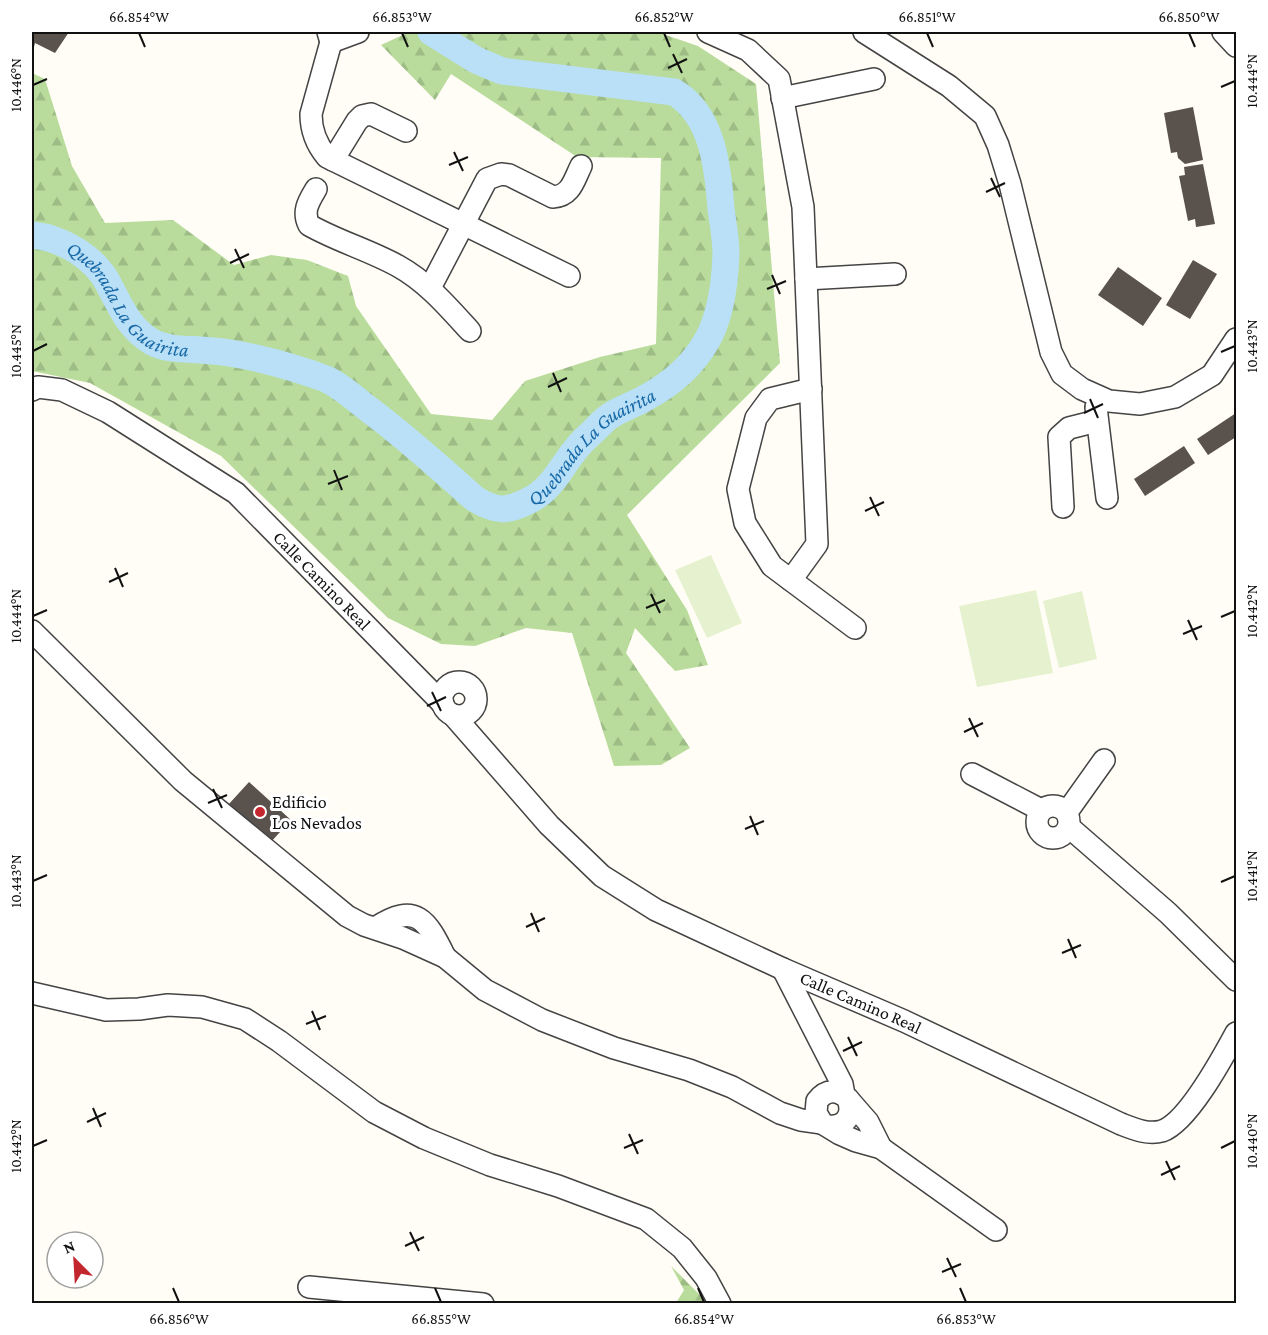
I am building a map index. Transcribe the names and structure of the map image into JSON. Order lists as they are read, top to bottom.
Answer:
{
  "streets": {
    "street": ["Calle Camino Real"]
  },
  "water": ["Quebrada La Guairita"],
  "places": ["Edificio Los Nevados"],
  "north": "top left",
  "coordinates": [
    "66.854°W",
    "66.853°W",
    "66.852°W",
    "66.851°W",
    "66.850°W",
    "10.444°N",
    "10.446°N",
    "10.443°N",
    "10.445°N",
    "10.442°N",
    "10.441°N",
    "10.440°N",
    "66.856°W",
    "66.855°W"
  ]
}
